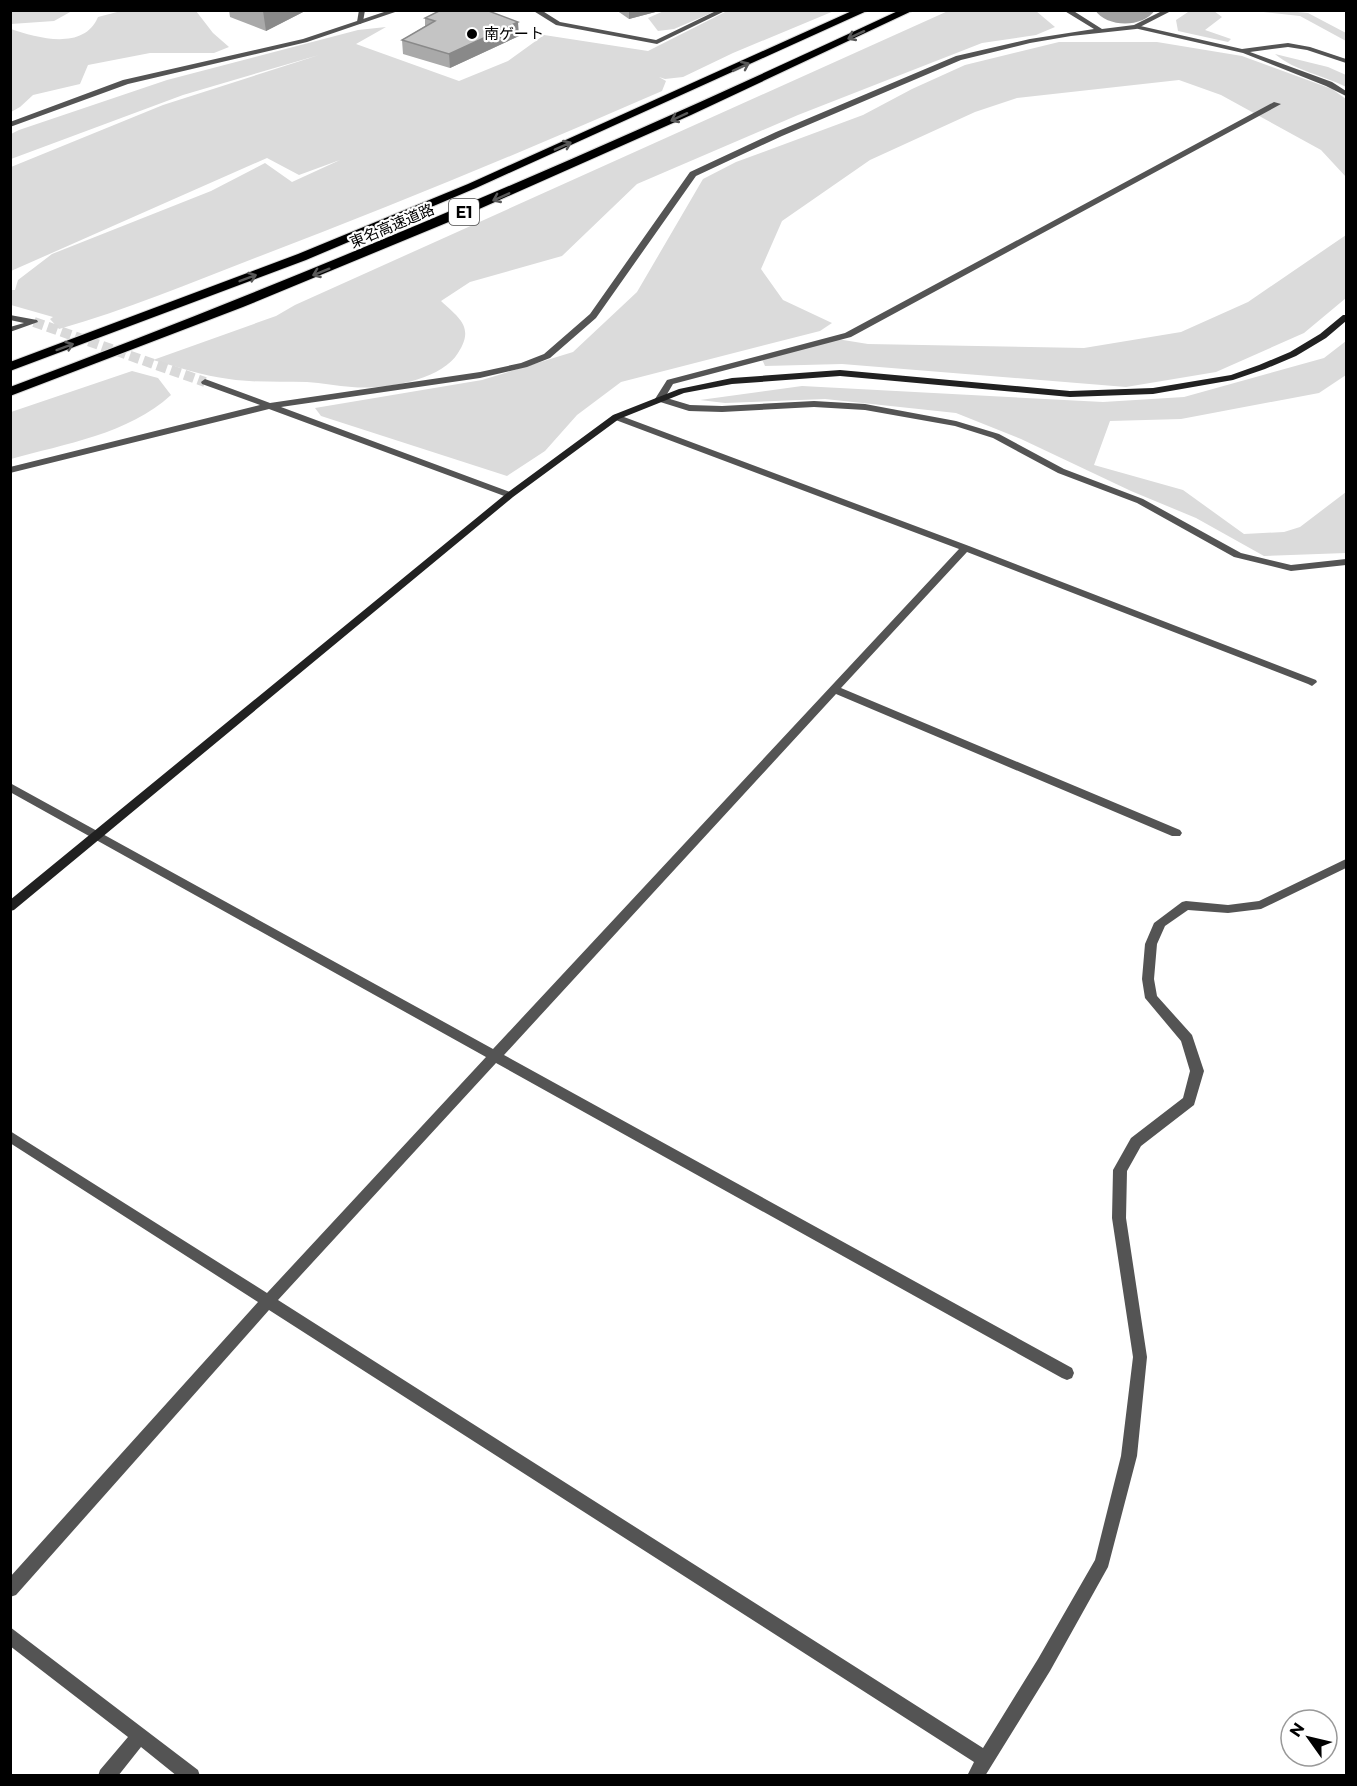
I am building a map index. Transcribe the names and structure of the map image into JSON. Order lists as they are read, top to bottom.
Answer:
{
  "streets": {
    "highway": ["E1", "東名高速道路"]
  },
  "places": ["南ゲート"],
  "north": "top left"
}
